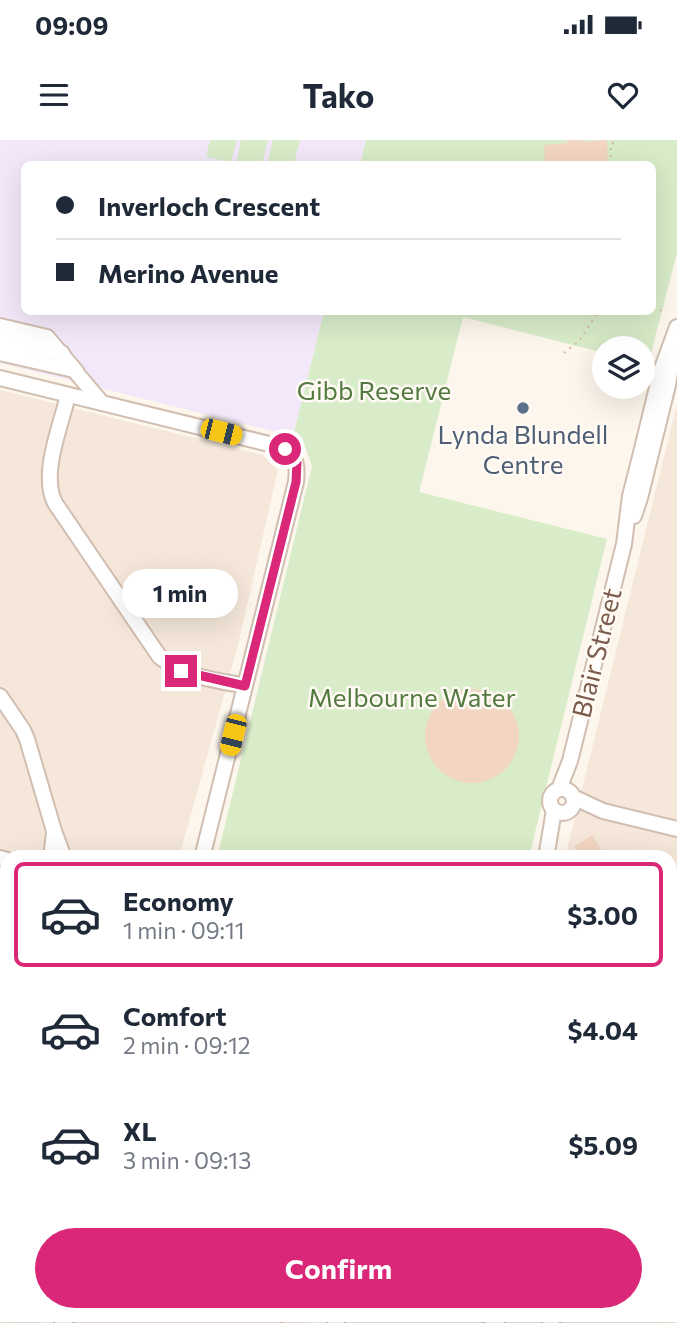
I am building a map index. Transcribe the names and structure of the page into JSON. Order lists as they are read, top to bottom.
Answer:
{
  "streets": {
    "street": ["Blair Street"]
  },
  "parks": ["Gibb Reserve", "Melbourne Water"],
  "places": ["Lynda Blundell Centre"],
  "page": {
    "status": "09:09",
    "header": "Tako",
    "banner": ["Inverloch Crescent", "Merino Avenue"],
    "bubble": "1 min",
    "list": [
      {
        "name": "Economy",
        "note": "1 min · 09:11",
        "value": "$3.00"
      },
      {
        "name": "Comfort",
        "note": "2 min · 09:12",
        "value": "$4.04"
      },
      {
        "name": "XL",
        "note": "3 min · 09:13",
        "value": "$5.09"
      }
    ],
    "buttons": "Confirm"
  }
}
